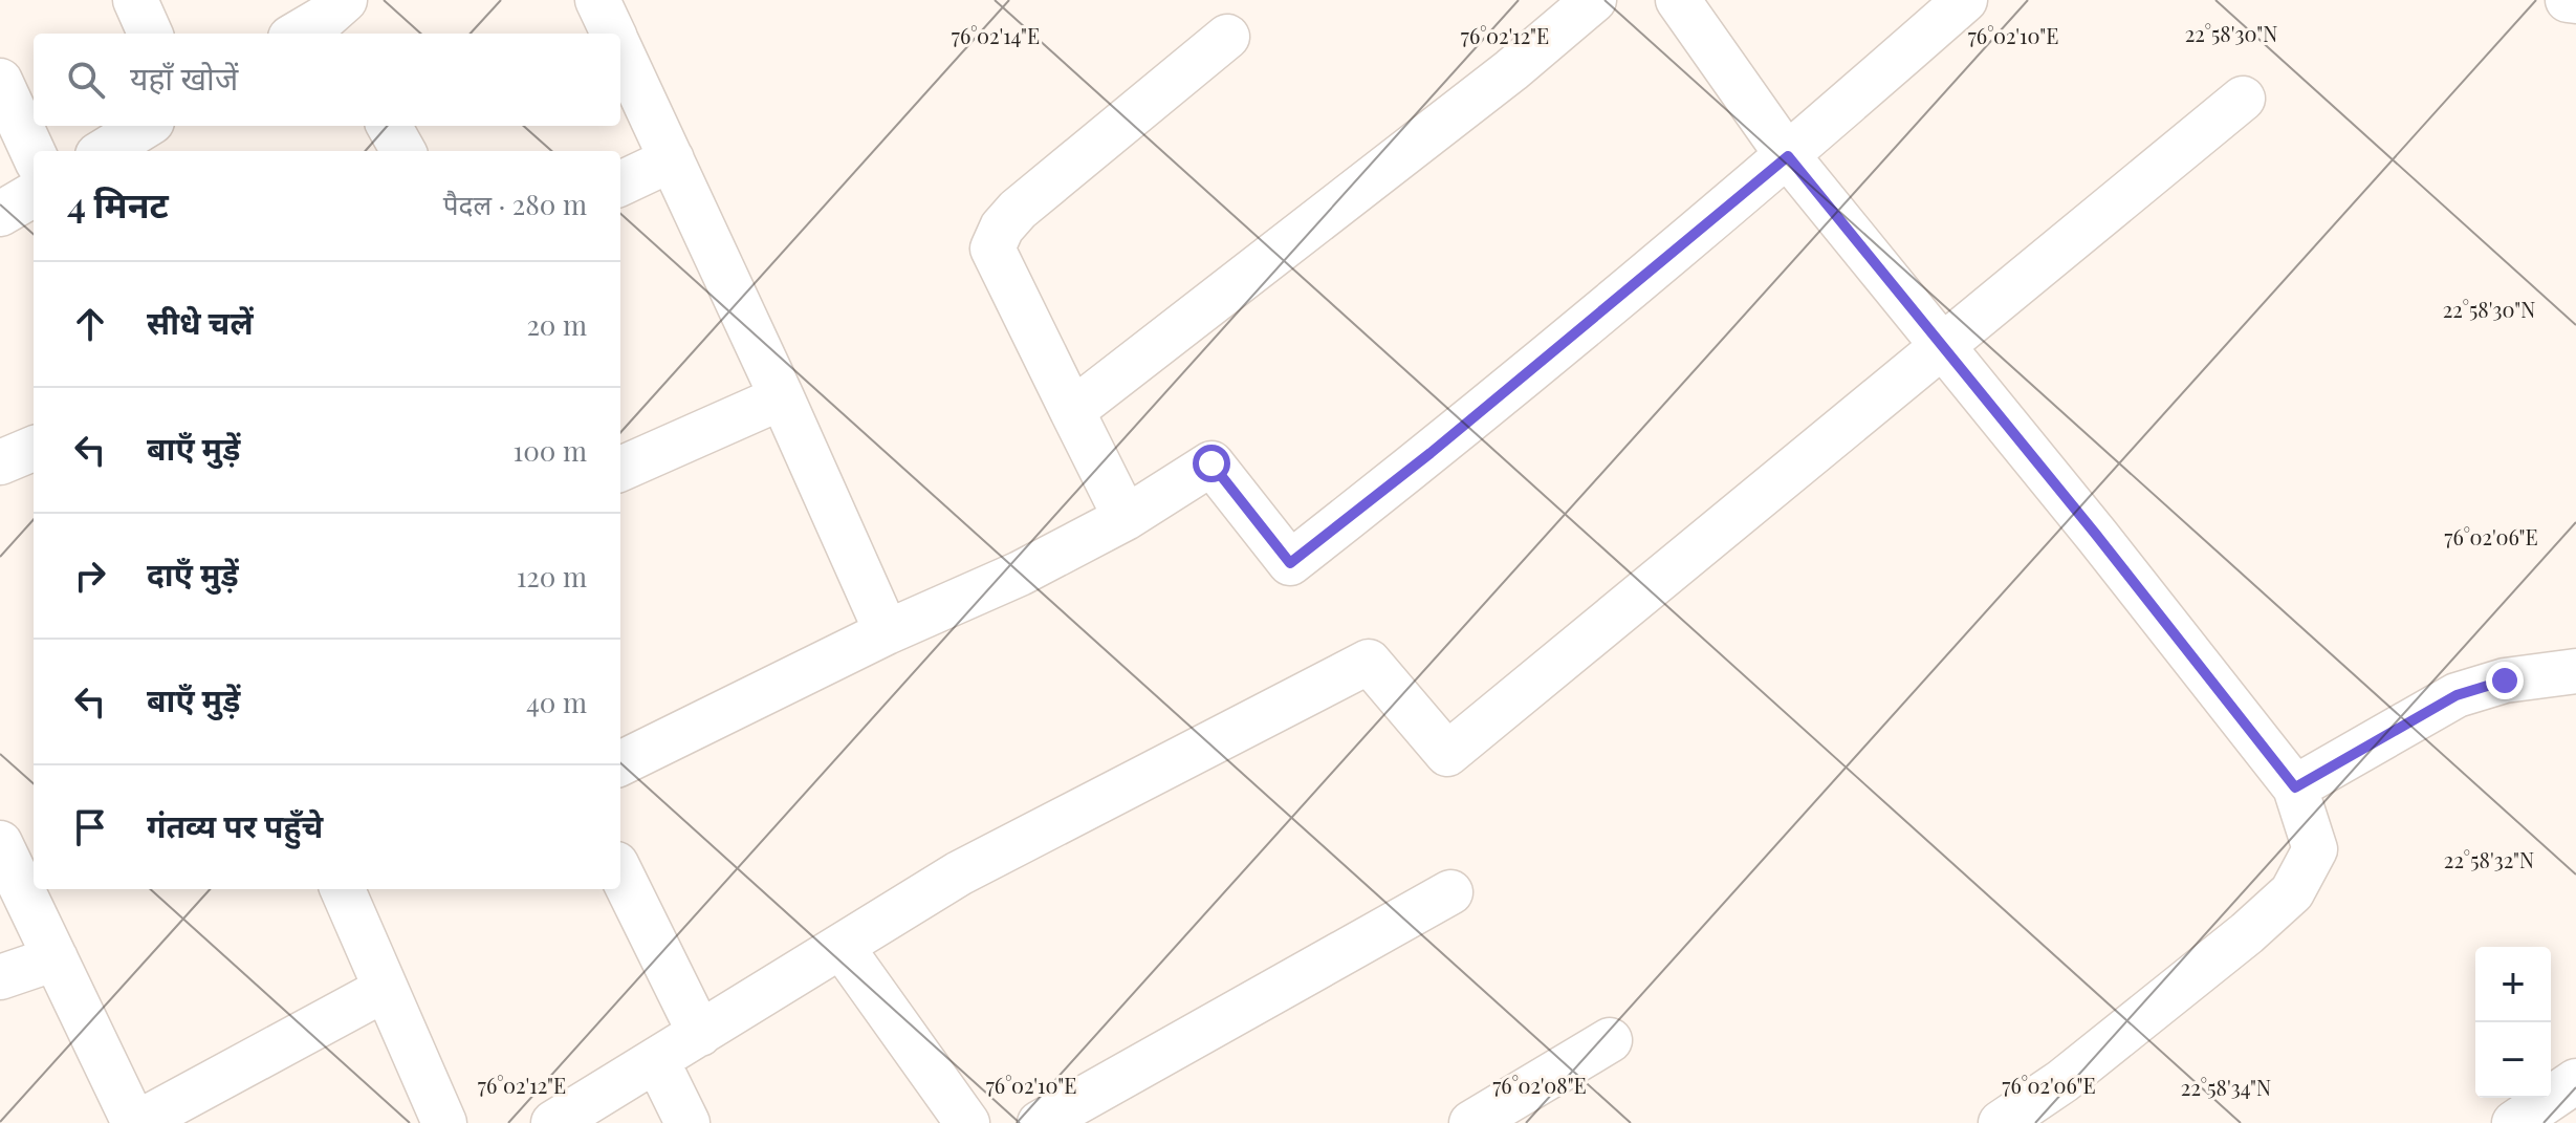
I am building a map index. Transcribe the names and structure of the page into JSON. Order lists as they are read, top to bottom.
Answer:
{
  "page": {
    "search": "यहाँ खोजें",
    "heading": ["4 मिनट", "पैदल · 280 m"],
    "list": [
      ["सीधे चलें", "20 m"],
      ["बाएँ मुड़ें", "100 m"],
      ["दाएँ मुड़ें", "120 m"],
      ["बाएँ मुड़ें", "40 m"],
      "गंतव्य पर पहुँचे"
    ],
    "map_buttons": ["+", "−"]
  },
  "coordinates": [
    "22°58'30\"N",
    "76°02'14\"E",
    "76°02'12\"E",
    "76°02'10\"E",
    "76°02'06\"E",
    "22°58'32\"N",
    "76°02'08\"E",
    "22°58'34\"N"
  ]
}
